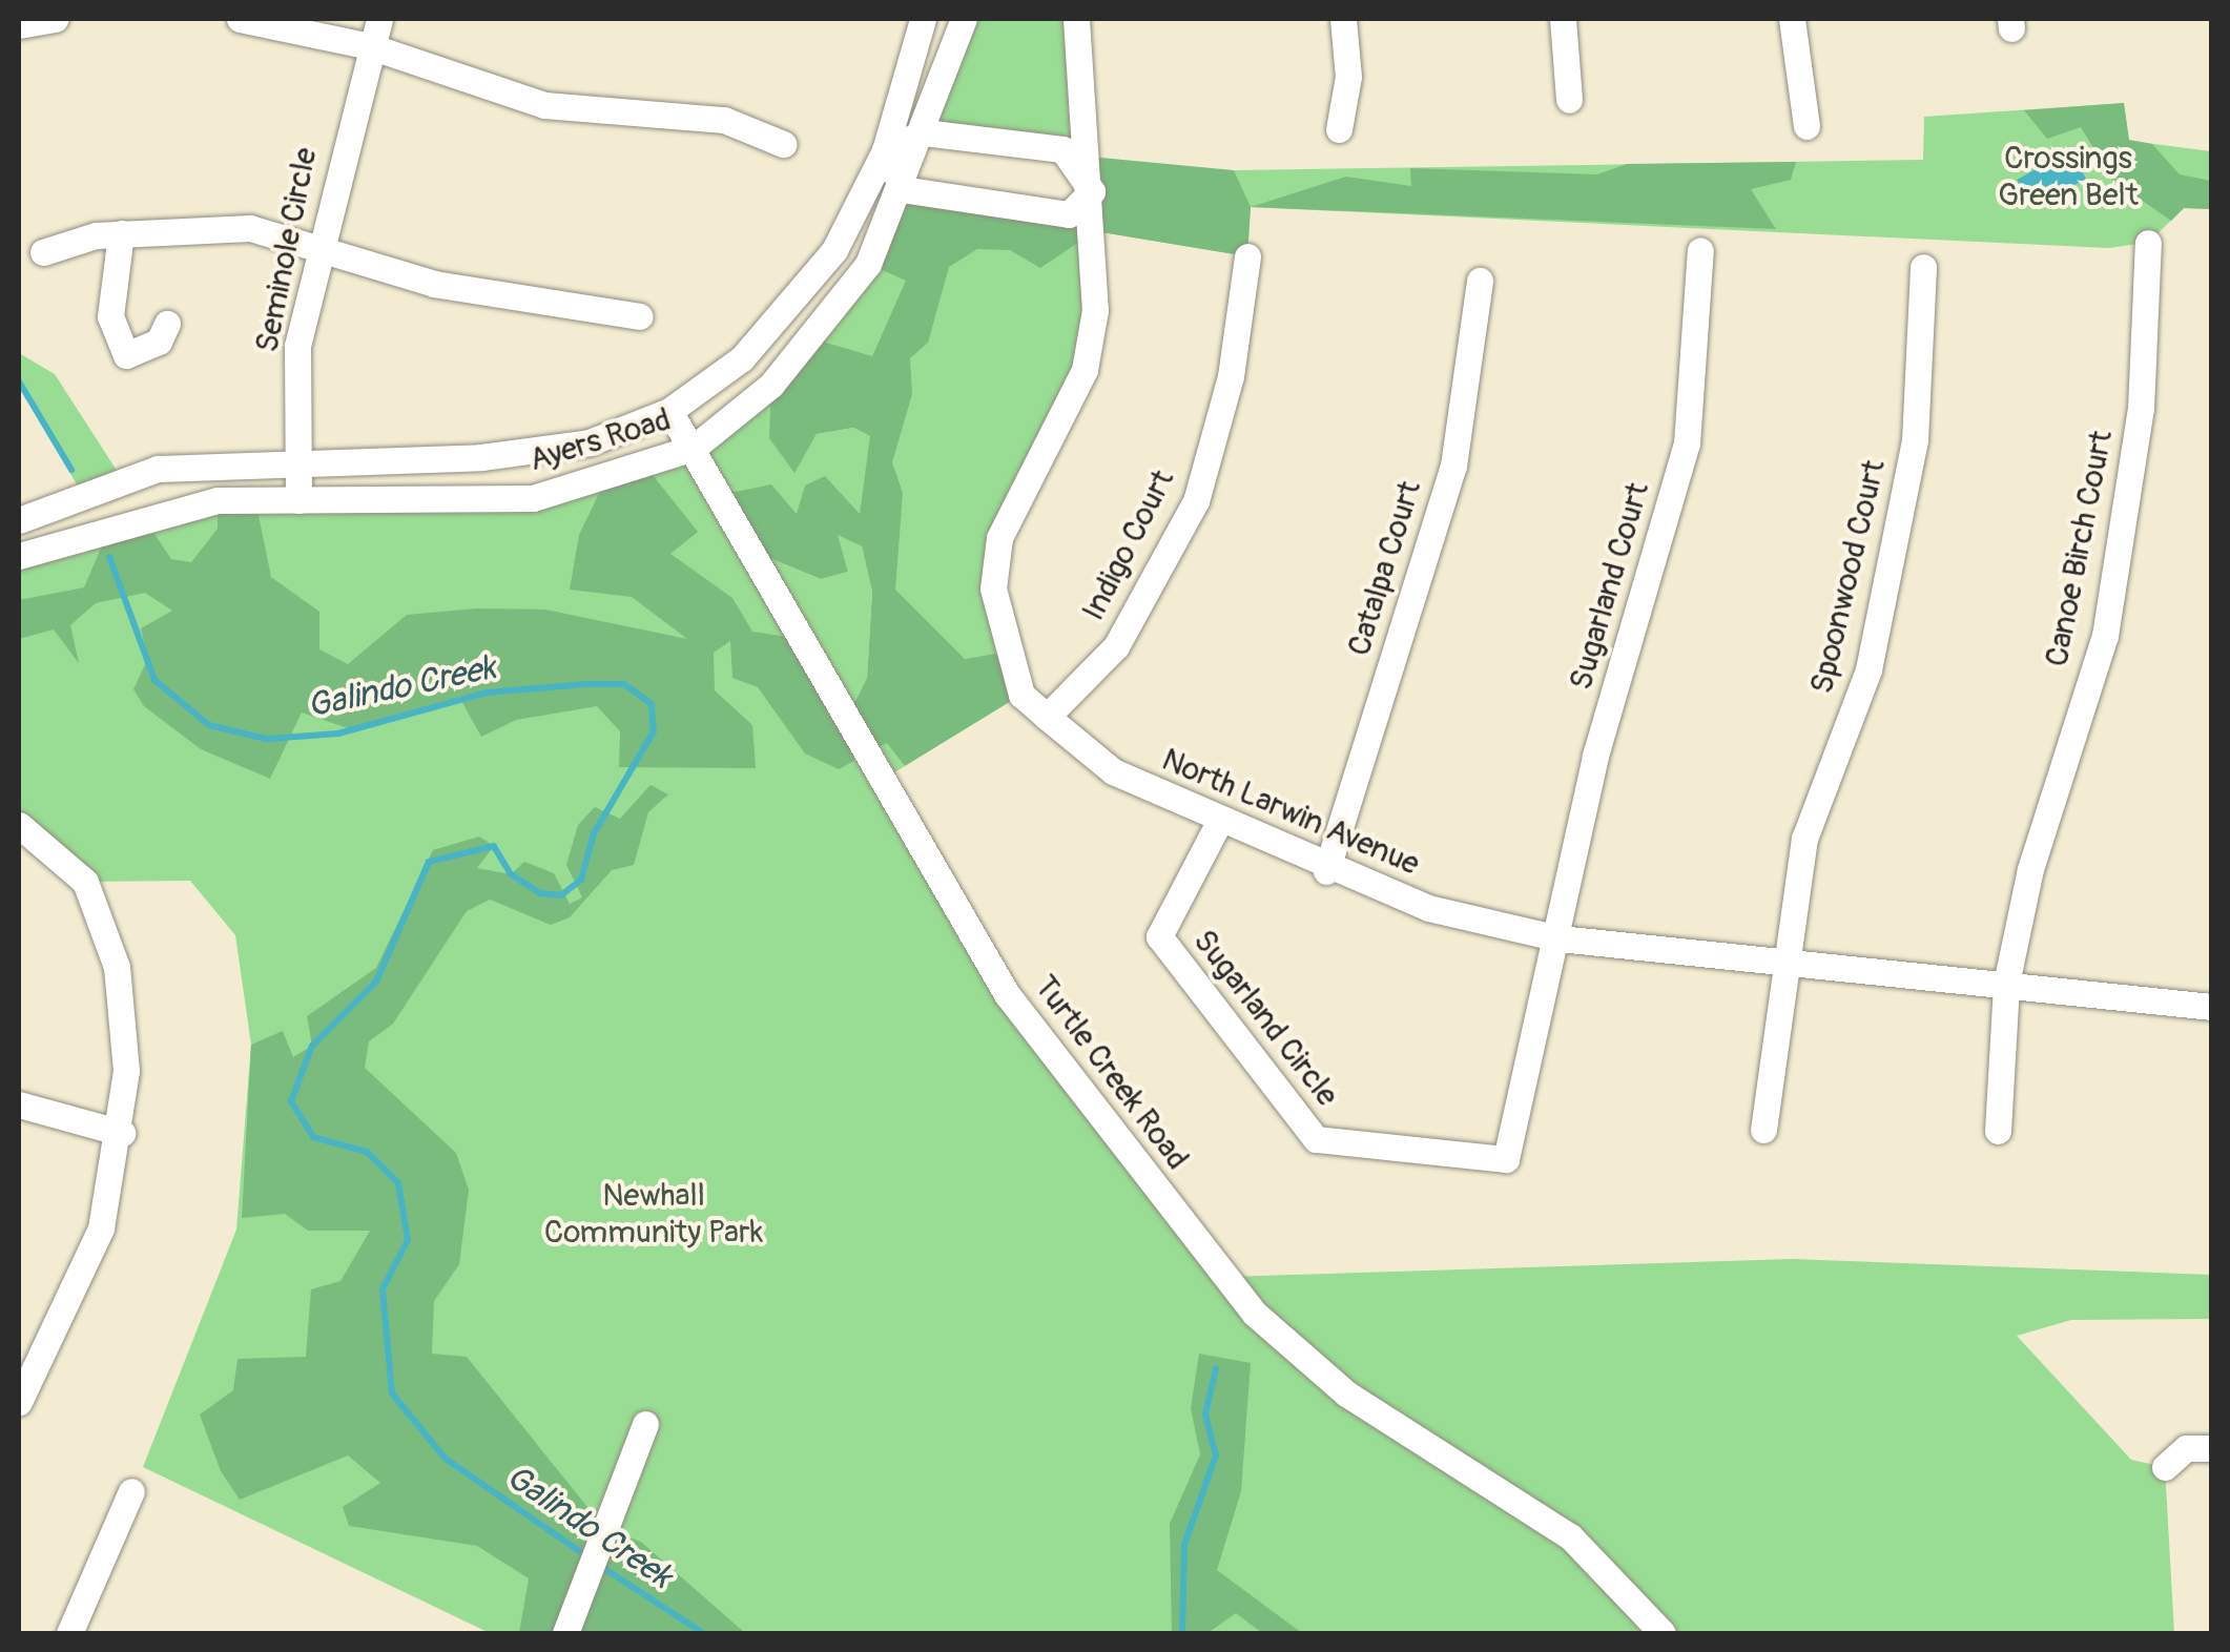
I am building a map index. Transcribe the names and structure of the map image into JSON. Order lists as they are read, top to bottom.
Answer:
{
  "streets": {
    "street": [
      "Seminole Circle",
      "Ayers Road",
      "Indigo Court",
      "Canoe Birch Court",
      "Catalpa Court",
      "Spoonwood Court",
      "Sugarland Court",
      "North Larwin Avenue",
      "Sugarland Circle",
      "Turtle Creek Road"
    ]
  },
  "crossings": [
    ["Seminole Circle", "Ayers Road"],
    ["Ayers Road", "Turtle Creek Road"],
    ["Indigo Court", "North Larwin Avenue"],
    ["Canoe Birch Court", "North Larwin Avenue"],
    ["Catalpa Court", "North Larwin Avenue"],
    ["Spoonwood Court", "North Larwin Avenue"],
    ["Sugarland Court", "North Larwin Avenue"],
    ["Sugarland Court", "Sugarland Circle"],
    ["North Larwin Avenue", "Sugarland Circle"]
  ],
  "water": ["Galindo Creek"],
  "parks": ["Crossings Green Belt", "Newhall Community Park"]
}
